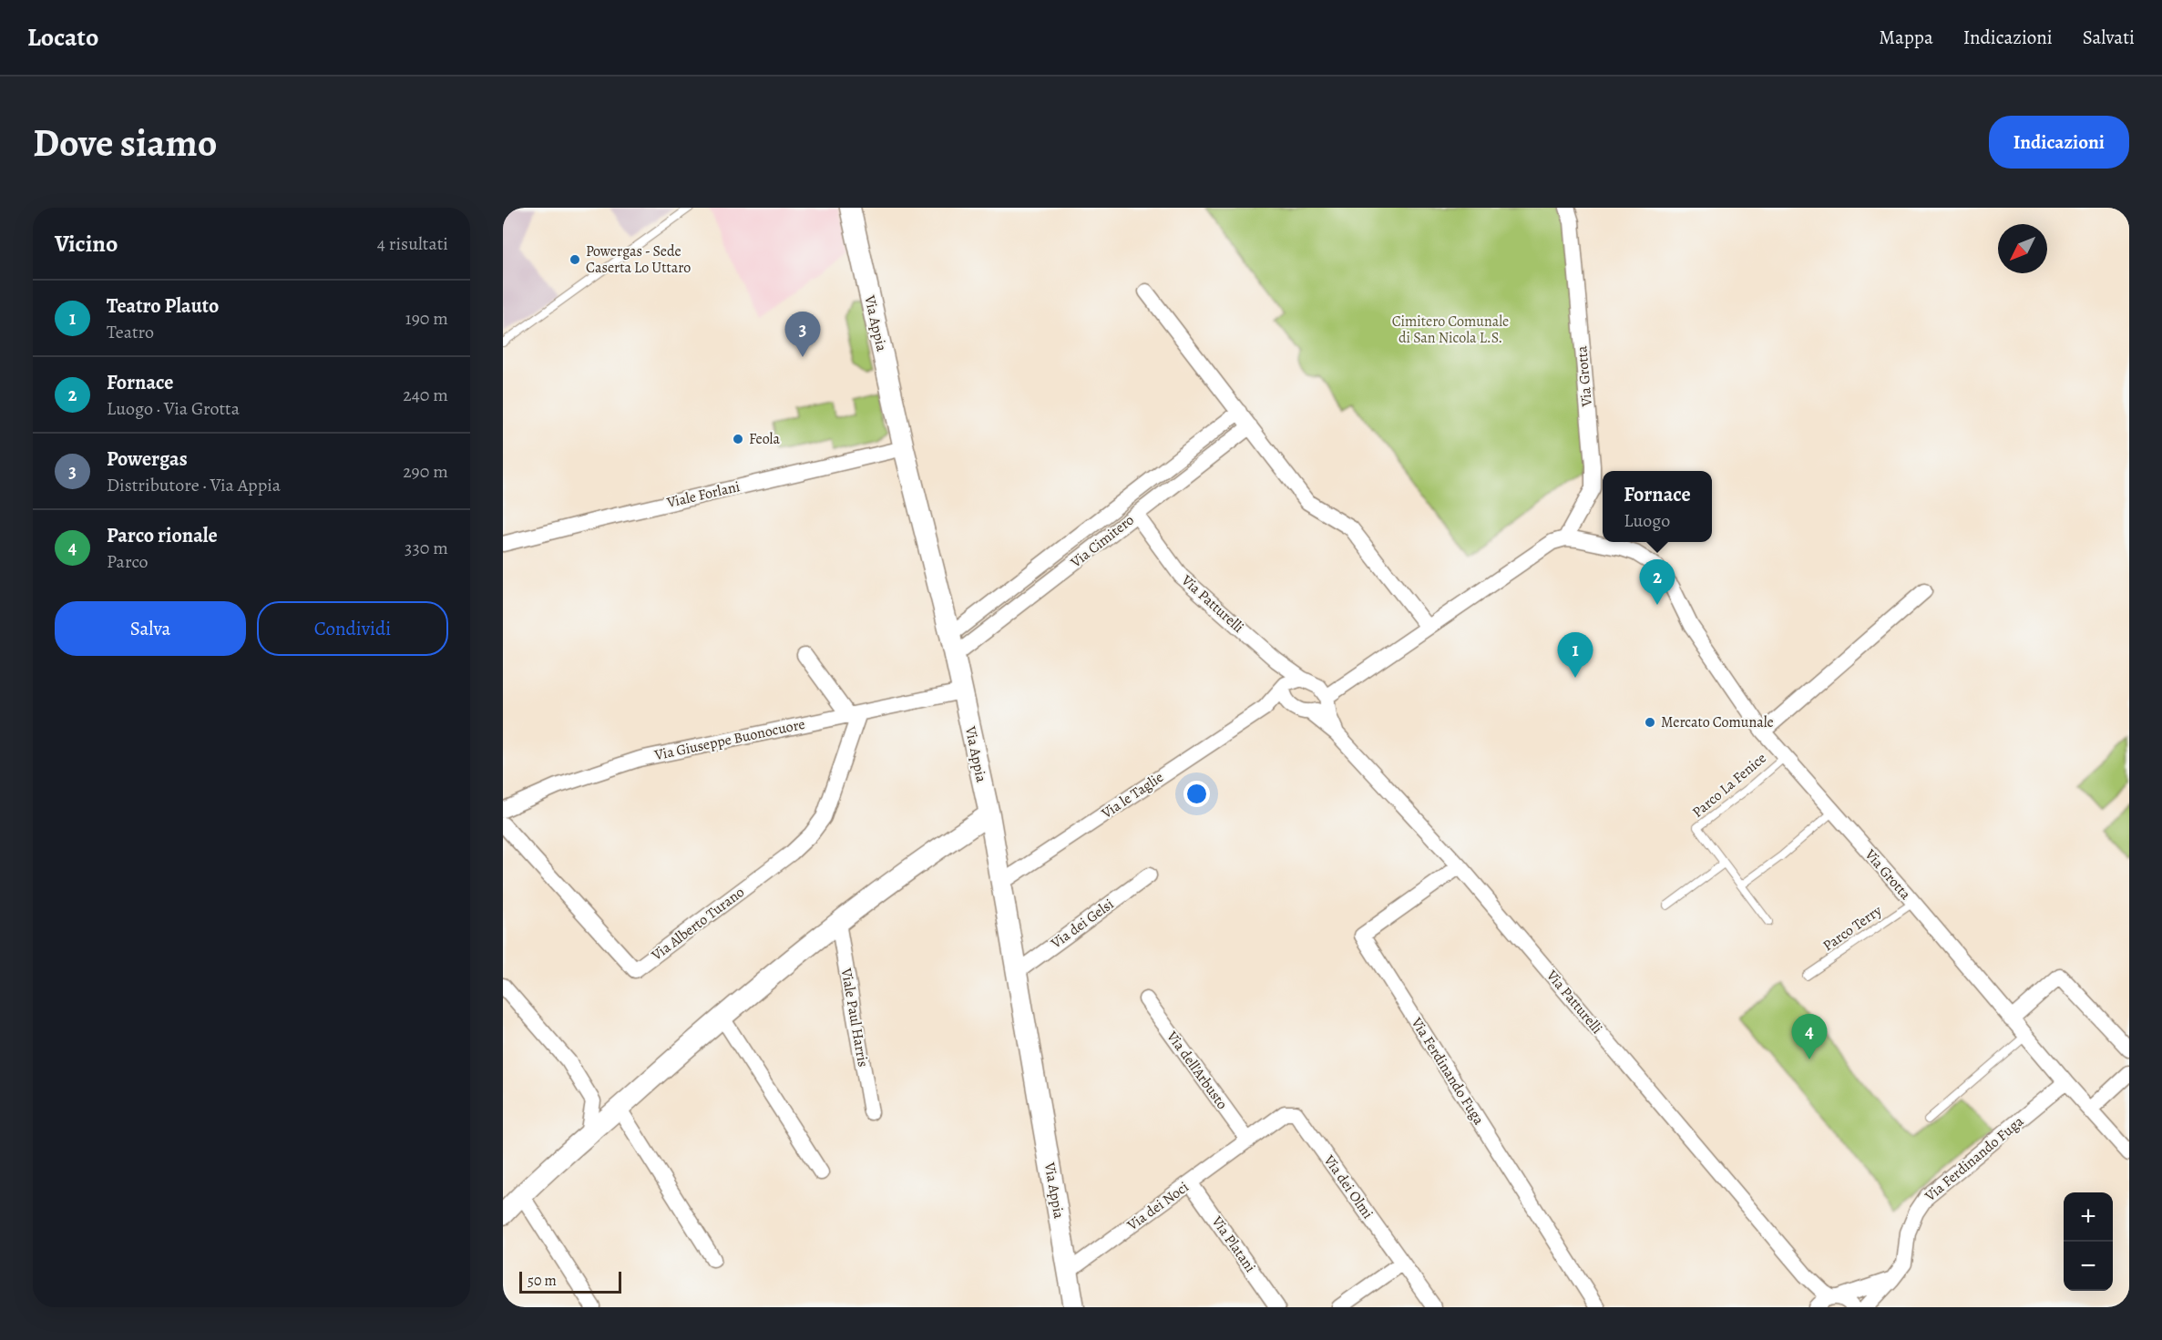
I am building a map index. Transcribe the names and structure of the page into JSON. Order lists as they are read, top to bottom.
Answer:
{
  "streets": {
    "street": [
      "Via Appia",
      "Via Grotta",
      "Viale Forlani",
      "Via Cimitero",
      "Via Patturelli",
      "Via Giuseppe Buonocuore",
      "Via le Taglie",
      "Via Alberto Turano",
      "Via dei Gelsi",
      "Viale Paul Harris",
      "Via dell'Arbusto",
      "Via Ferdinando Fuga",
      "Via dei Olmi",
      "Via dei Noci",
      "Via Platani"
    ],
    "lane": ["Parco La Fenice", "Parco Terry"]
  },
  "crossings": [
    ["Via Appia", "Viale Forlani"],
    ["Via Appia", "Via Cimitero"],
    ["Via Appia", "Via Giuseppe Buonocuore"],
    ["Via Appia", "Via le Taglie"],
    ["Via Appia", "Via dei Gelsi"],
    ["Via Appia", "Via dei Noci"],
    ["Via Grotta", "Parco La Fenice"],
    ["Via Grotta", "Parco Terry"],
    ["Via Grotta", "Via Ferdinando Fuga"],
    ["Via Cimitero", "Via Patturelli"],
    ["Via Patturelli", "Via le Taglie"],
    ["Via Patturelli", "Via Ferdinando Fuga"],
    ["Via Giuseppe Buonocuore", "Via Alberto Turano"],
    ["Via dell'Arbusto", "Via dei Olmi"],
    ["Via dell'Arbusto", "Via dei Noci"],
    ["Via dei Olmi", "Via dei Noci"],
    ["Via dei Noci", "Via Platani"]
  ],
  "parks": ["Cimitero Comunale di San Nicola L.S."],
  "places": ["Powergas - Sede Caserta Lo Uttaro", "Feola", "Mercato Comunale"],
  "scale_bar": "50 m",
  "north": "bottom left",
  "page": {
    "header": "Locato",
    "nav": ["Mappa", "Indicazioni", "Salvati"],
    "buttons": [
      "Indicazioni",
      ["Salva", "Condividi"]
    ],
    "title": "Dove siamo",
    "heading": ["Vicino", "4 risultati"],
    "list": [
      {
        "mark": "1",
        "name": "Teatro Plauto",
        "note": "Teatro",
        "value": "190 m"
      },
      {
        "mark": "2",
        "name": "Fornace",
        "note": "Luogo · Via Grotta",
        "value": "240 m"
      },
      {
        "mark": "3",
        "name": "Powergas",
        "note": "Distributore · Via Appia",
        "value": "290 m"
      },
      {
        "mark": "4",
        "name": "Parco rionale",
        "note": "Parco",
        "value": "330 m"
      }
    ],
    "pins": [
      "3",
      "2",
      "1",
      "4"
    ],
    "popup": ["Fornace", "Luogo"],
    "map_buttons": ["+", "−"],
    "scale": "50 m"
  }
}
